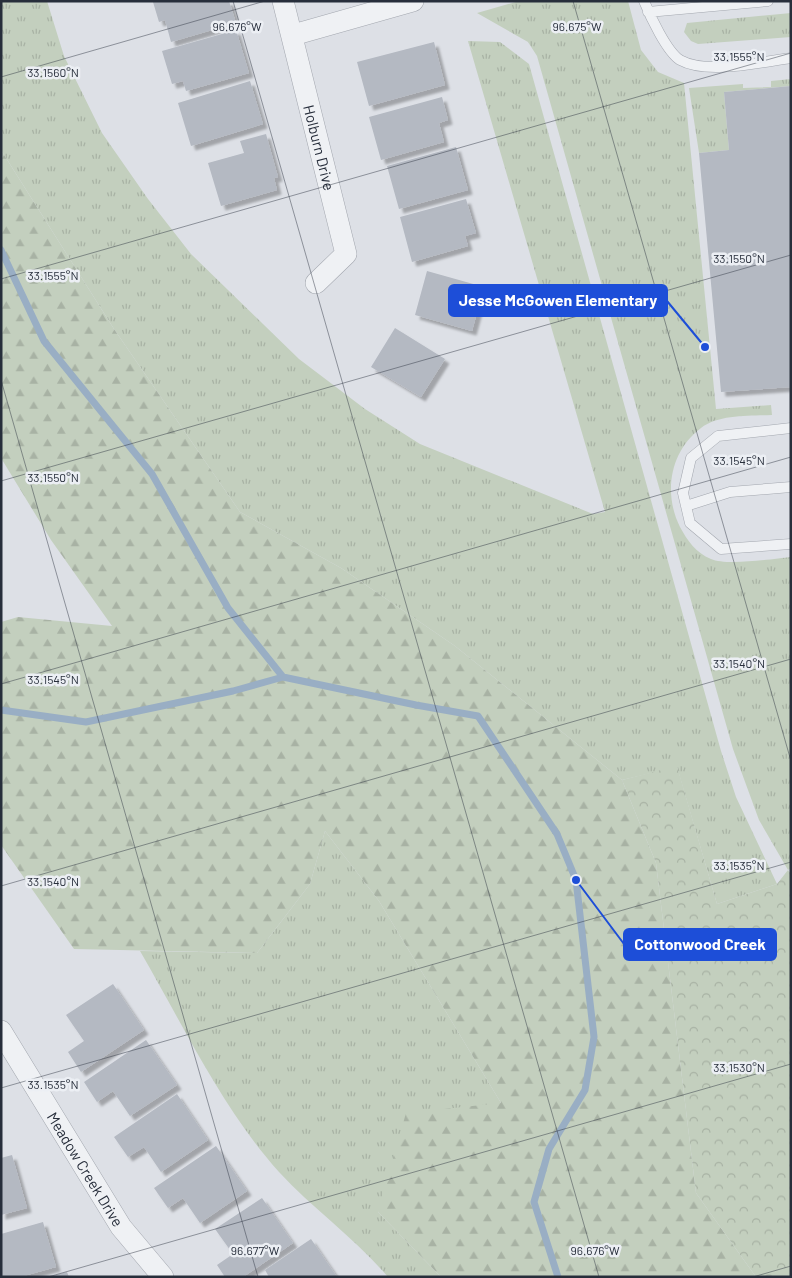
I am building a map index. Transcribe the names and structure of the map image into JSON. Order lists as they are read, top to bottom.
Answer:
{
  "streets": {
    "street": ["Holburn Drive", "Meadow Creek Drive"]
  },
  "places": ["Jesse McGowen Elementary", "Cottonwood Creek"],
  "coordinates": [
    "96.676°W",
    "96.675°W",
    "33.1555°N",
    "33.1560°N",
    "33.1550°N",
    "33.1545°N",
    "33.1540°N",
    "33.1535°N",
    "33.1530°N",
    "96.677°W"
  ]
}
